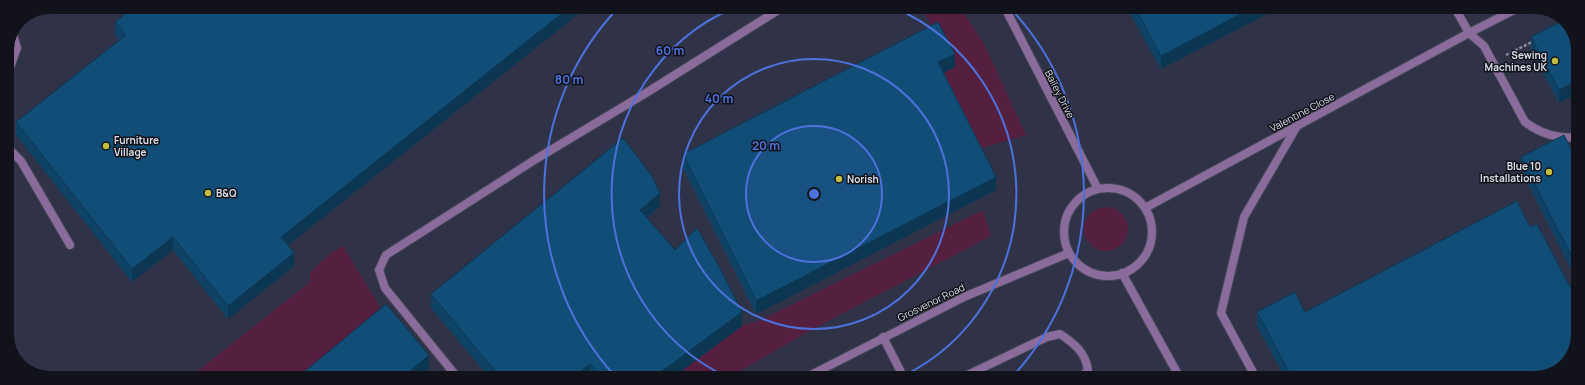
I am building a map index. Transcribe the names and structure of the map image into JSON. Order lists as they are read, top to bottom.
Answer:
{
  "streets": {
    "street": ["Bailey Drive", "Valentine Close", "Grosvenor Road"]
  },
  "crossings": [
    ["Bailey Drive", "Valentine Close"],
    ["Bailey Drive", "Grosvenor Road"],
    ["Valentine Close", "Grosvenor Road"]
  ],
  "places": [
    "Sewing Machines UK",
    "Furniture Village",
    "Blue 10 Installations",
    "Norish",
    "B&Q"
  ],
  "rings": [
    "60 m",
    "80 m",
    "40 m",
    "20 m"
  ]
}
